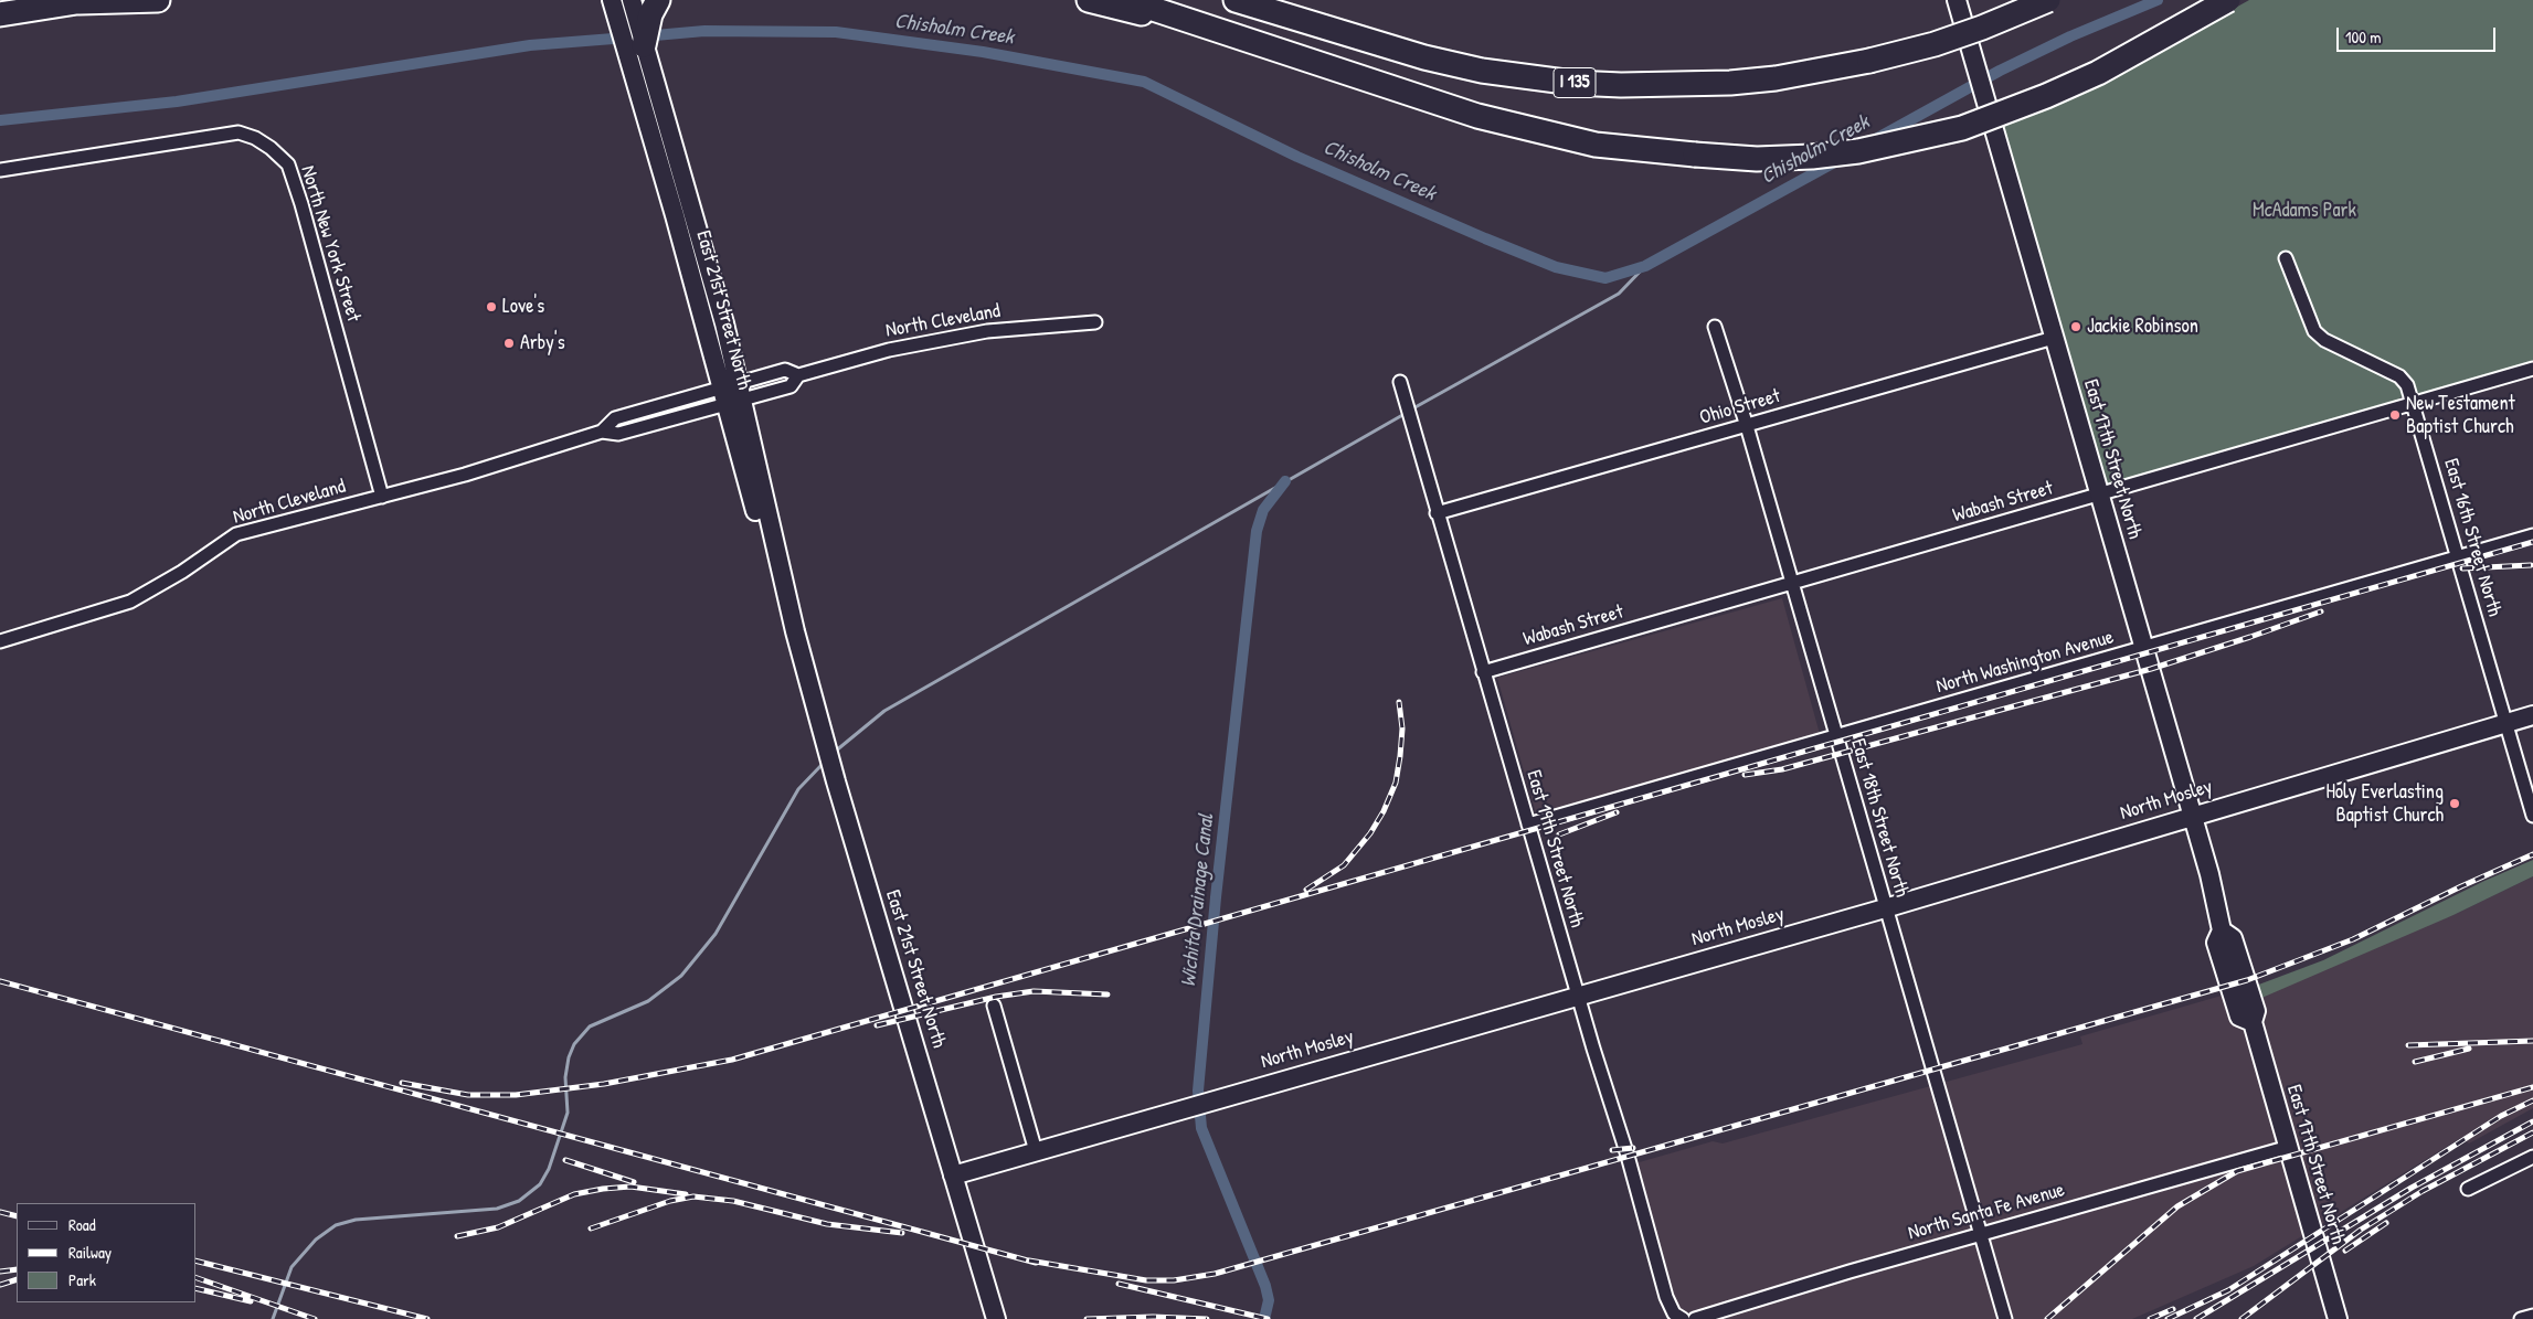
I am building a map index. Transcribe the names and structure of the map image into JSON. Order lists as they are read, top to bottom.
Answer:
{
  "streets": {
    "highway": ["I 135"],
    "street": [
      "North New York Street",
      "East 21st Street North",
      "North Cleveland",
      "Ohio Street",
      "East 17th Street North",
      "Wabash Street",
      "East 16th Street North",
      "North Washington Avenue",
      "North Mosley",
      "East 18th Street North",
      "East 19th Street North",
      "North Santa Fe Avenue"
    ]
  },
  "crossings": [
    ["North New York Street", "North Cleveland"],
    ["East 21st Street North", "North Cleveland"],
    ["East 21st Street North", "North Mosley"],
    ["Ohio Street", "East 17th Street North"],
    ["Ohio Street", "East 18th Street North"],
    ["Ohio Street", "East 19th Street North"],
    ["East 17th Street North", "Wabash Street"],
    ["East 17th Street North", "North Washington Avenue"],
    ["East 17th Street North", "North Mosley"],
    ["East 17th Street North", "North Santa Fe Avenue"],
    ["Wabash Street", "East 16th Street North"],
    ["Wabash Street", "East 18th Street North"],
    ["Wabash Street", "East 19th Street North"],
    ["East 16th Street North", "North Washington Avenue"],
    ["East 16th Street North", "North Mosley"],
    ["North Washington Avenue", "East 18th Street North"],
    ["North Washington Avenue", "East 19th Street North"],
    ["North Mosley", "East 18th Street North"],
    ["North Mosley", "East 19th Street North"],
    ["East 18th Street North", "North Santa Fe Avenue"]
  ],
  "water": ["Chisholm Creek", "Wichita Drainage Canal"],
  "parks": ["McAdams Park"],
  "places": [
    "Love's",
    "Jackie Robinson",
    "Arby's",
    "New Testament Baptist Church",
    "Holy Everlasting Baptist Church"
  ],
  "legend": ["Road", "Railway", "Park"],
  "scale_bar": "100 m"
}
